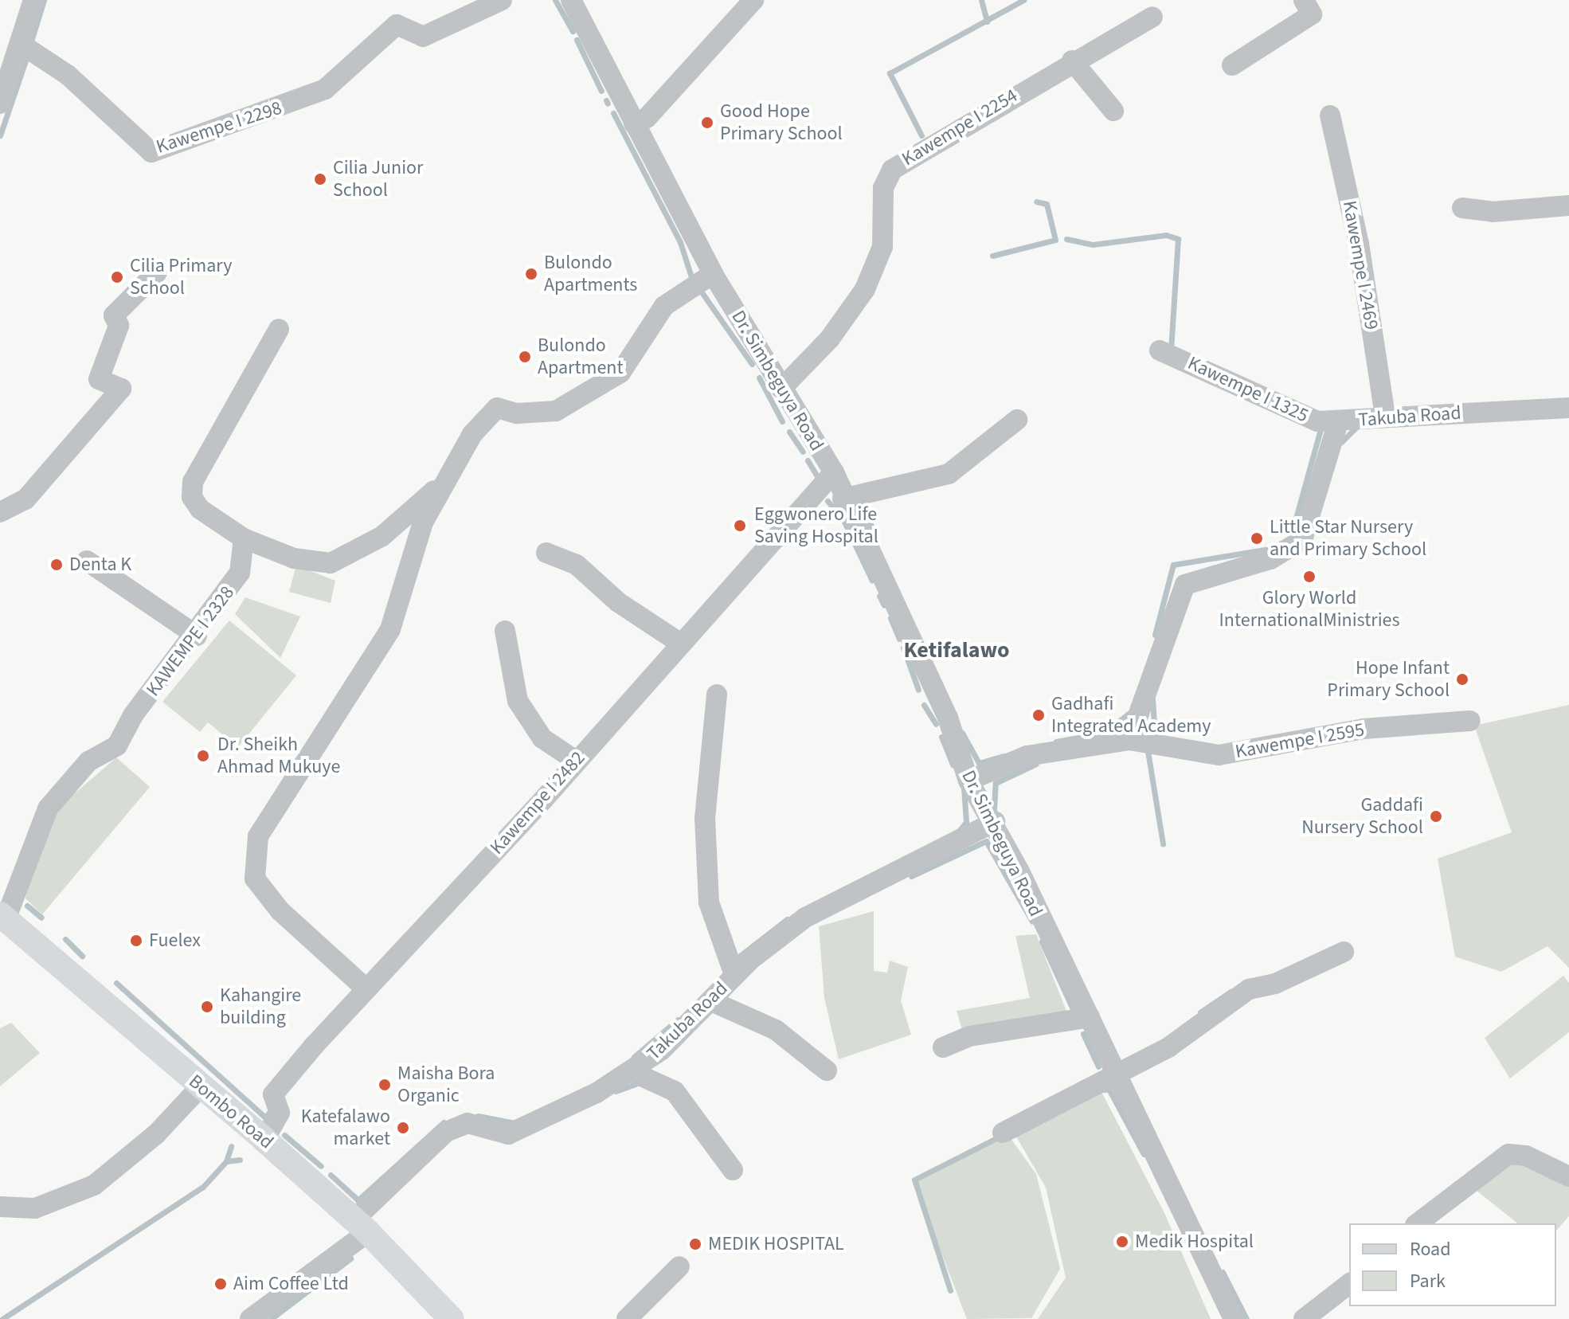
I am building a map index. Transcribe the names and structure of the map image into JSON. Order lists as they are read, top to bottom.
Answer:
{
  "streets": {
    "main road": ["Bombo Road"],
    "street": [
      "Kawempe I 2298",
      "Kawempe I 2254",
      "Kawempe I 2469",
      "Dr. Simbeguya Road",
      "Kawempe I 1325",
      "Takuba Road",
      "KAWEMPE I 2328",
      "Kawempe I 2595",
      "Kawempe I 2482"
    ]
  },
  "crossings": [
    ["Kawempe I 2254", "Dr. Simbeguya Road"],
    ["Kawempe I 2469", "Takuba Road"],
    ["Dr. Simbeguya Road", "Takuba Road"],
    ["Dr. Simbeguya Road", "Kawempe I 2482"],
    ["Kawempe I 1325", "Takuba Road"],
    ["Takuba Road", "Kawempe I 2595"],
    ["Takuba Road", "Bombo Road"],
    ["KAWEMPE I 2328", "Bombo Road"],
    ["Kawempe I 2482", "Bombo Road"]
  ],
  "districts": ["Ketifalawo"],
  "places": [
    "Good Hope Primary School",
    "Cilia Junior School",
    "Bulondo Apartments",
    "Cilia Primary School",
    "Bulondo Apartment",
    "Eggwonero Life Saving Hospital",
    "Little Star Nursery and Primary School",
    "Denta K",
    "Glory World InternationalMinistries",
    "Hope Infant Primary School",
    "Gadhafi Integrated Academy",
    "Dr. Sheikh Ahmad Mukuye",
    "Gaddafi Nursery School",
    "Fuelex",
    "Kahangire building",
    "Maisha Bora Organic",
    "Katefalawo market",
    "Medik Hospital",
    "MEDIK HOSPITAL",
    "Aim Coffee Ltd"
  ],
  "legend": ["Road", "Park"]
}
